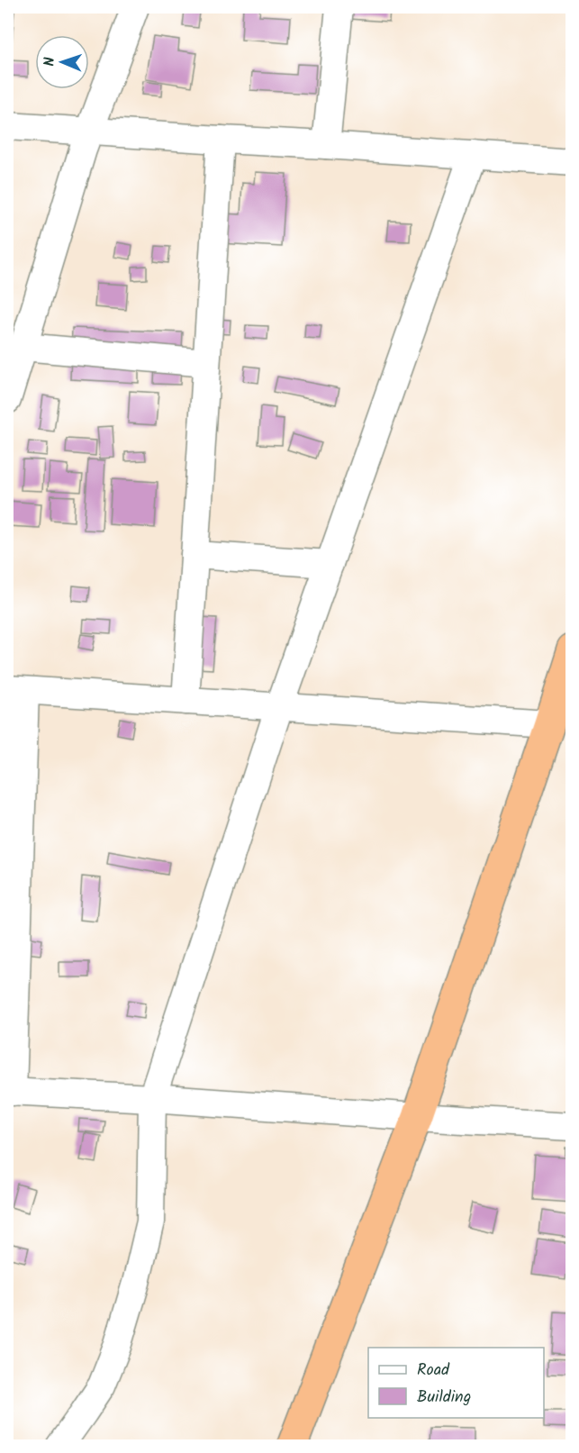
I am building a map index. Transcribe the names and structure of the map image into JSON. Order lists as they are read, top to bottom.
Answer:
{
  "legend": ["Road", "Building"],
  "north": "left"
}
